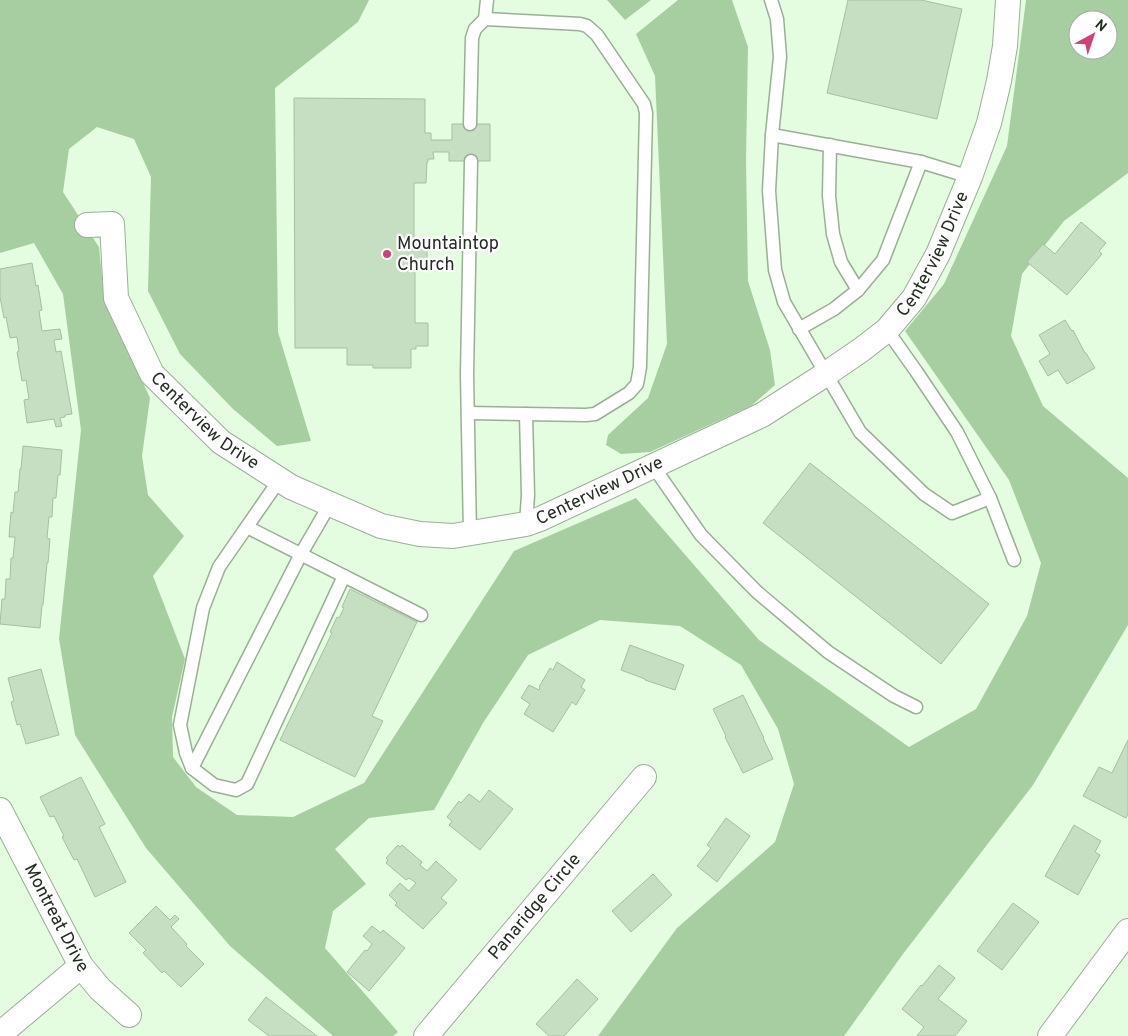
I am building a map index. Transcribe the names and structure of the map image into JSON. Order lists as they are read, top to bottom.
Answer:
{
  "streets": {
    "street": ["Centerview Drive", "Panaridge Circle", "Montreat Drive"]
  },
  "places": ["Mountaintop Church"],
  "north": "top right"
}
